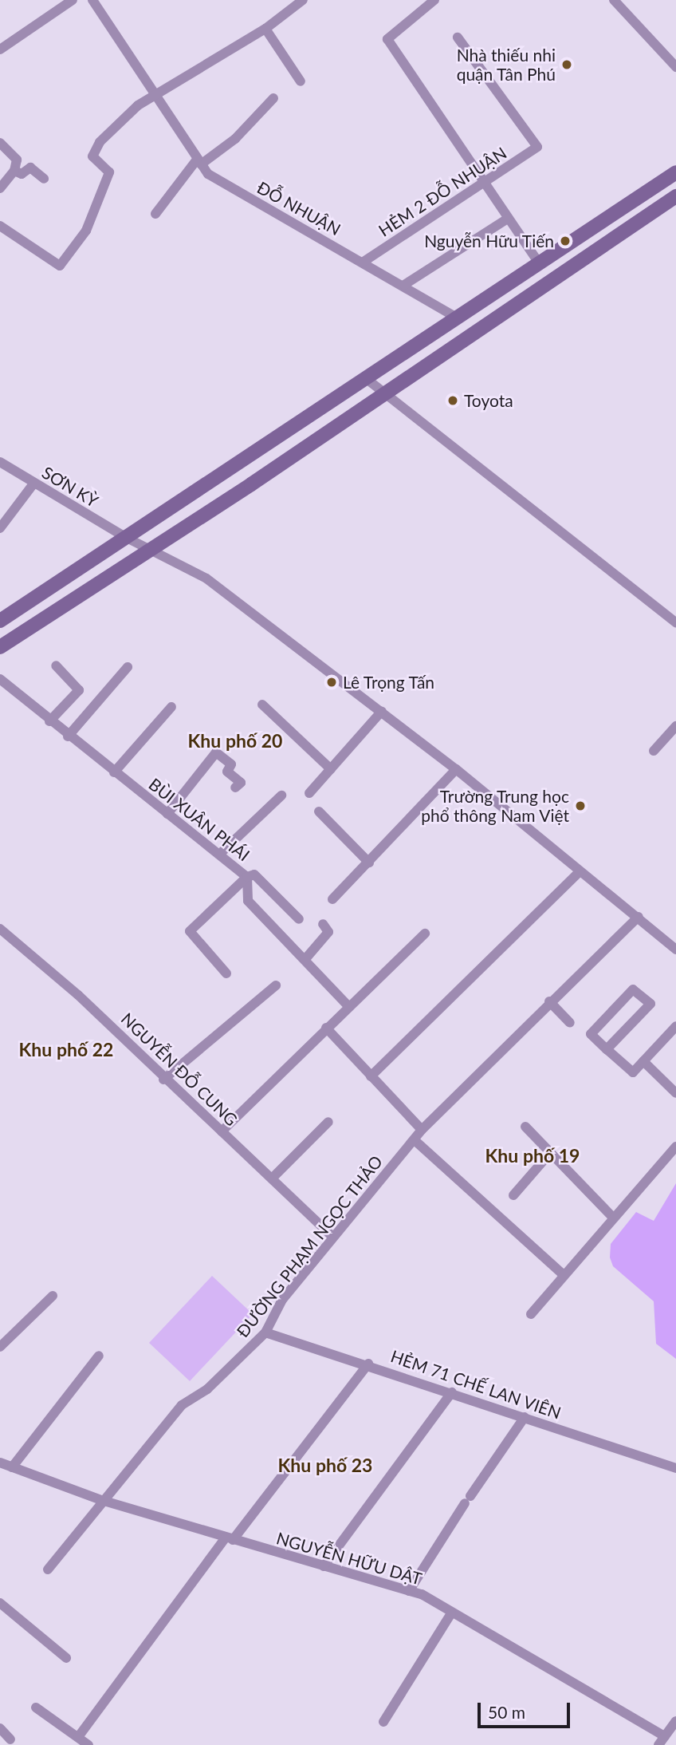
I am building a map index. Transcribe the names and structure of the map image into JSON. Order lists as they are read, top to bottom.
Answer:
{
  "streets": {
    "street": [
      "HẺM 2 ĐỖ NHUẬN",
      "ĐỖ NHUẬN",
      "SƠN KỲ",
      "BÙI XUÂN PHÁI",
      "NGUYỄN ĐỖ CUNG",
      "ĐƯỜNG PHẠM NGỌC THẢO",
      "HẺM 71 CHẾ LAN VIÊN",
      "NGUYỄN HỮU DẬT"
    ]
  },
  "crossings": [
    ["HẺM 2 ĐỖ NHUẬN", "ĐỖ NHUẬN"],
    ["SƠN KỲ", "ĐƯỜNG PHẠM NGỌC THẢO"],
    ["NGUYỄN ĐỖ CUNG", "ĐƯỜNG PHẠM NGỌC THẢO"],
    ["ĐƯỜNG PHẠM NGỌC THẢO", "HẺM 71 CHẾ LAN VIÊN"],
    ["ĐƯỜNG PHẠM NGỌC THẢO", "NGUYỄN HỮU DẬT"]
  ],
  "districts": [
    "Khu phố 20",
    "Khu phố 22",
    "Khu phố 19",
    "Khu phố 23"
  ],
  "places": [
    "Nhà thiếu nhi quận Tân Phú",
    "Nguyễn Hữu Tiến",
    "Toyota",
    "Lê Trọng Tấn",
    "Trường Trung học phổ thông Nam Việt"
  ],
  "scale_bar": "50 m"
}
